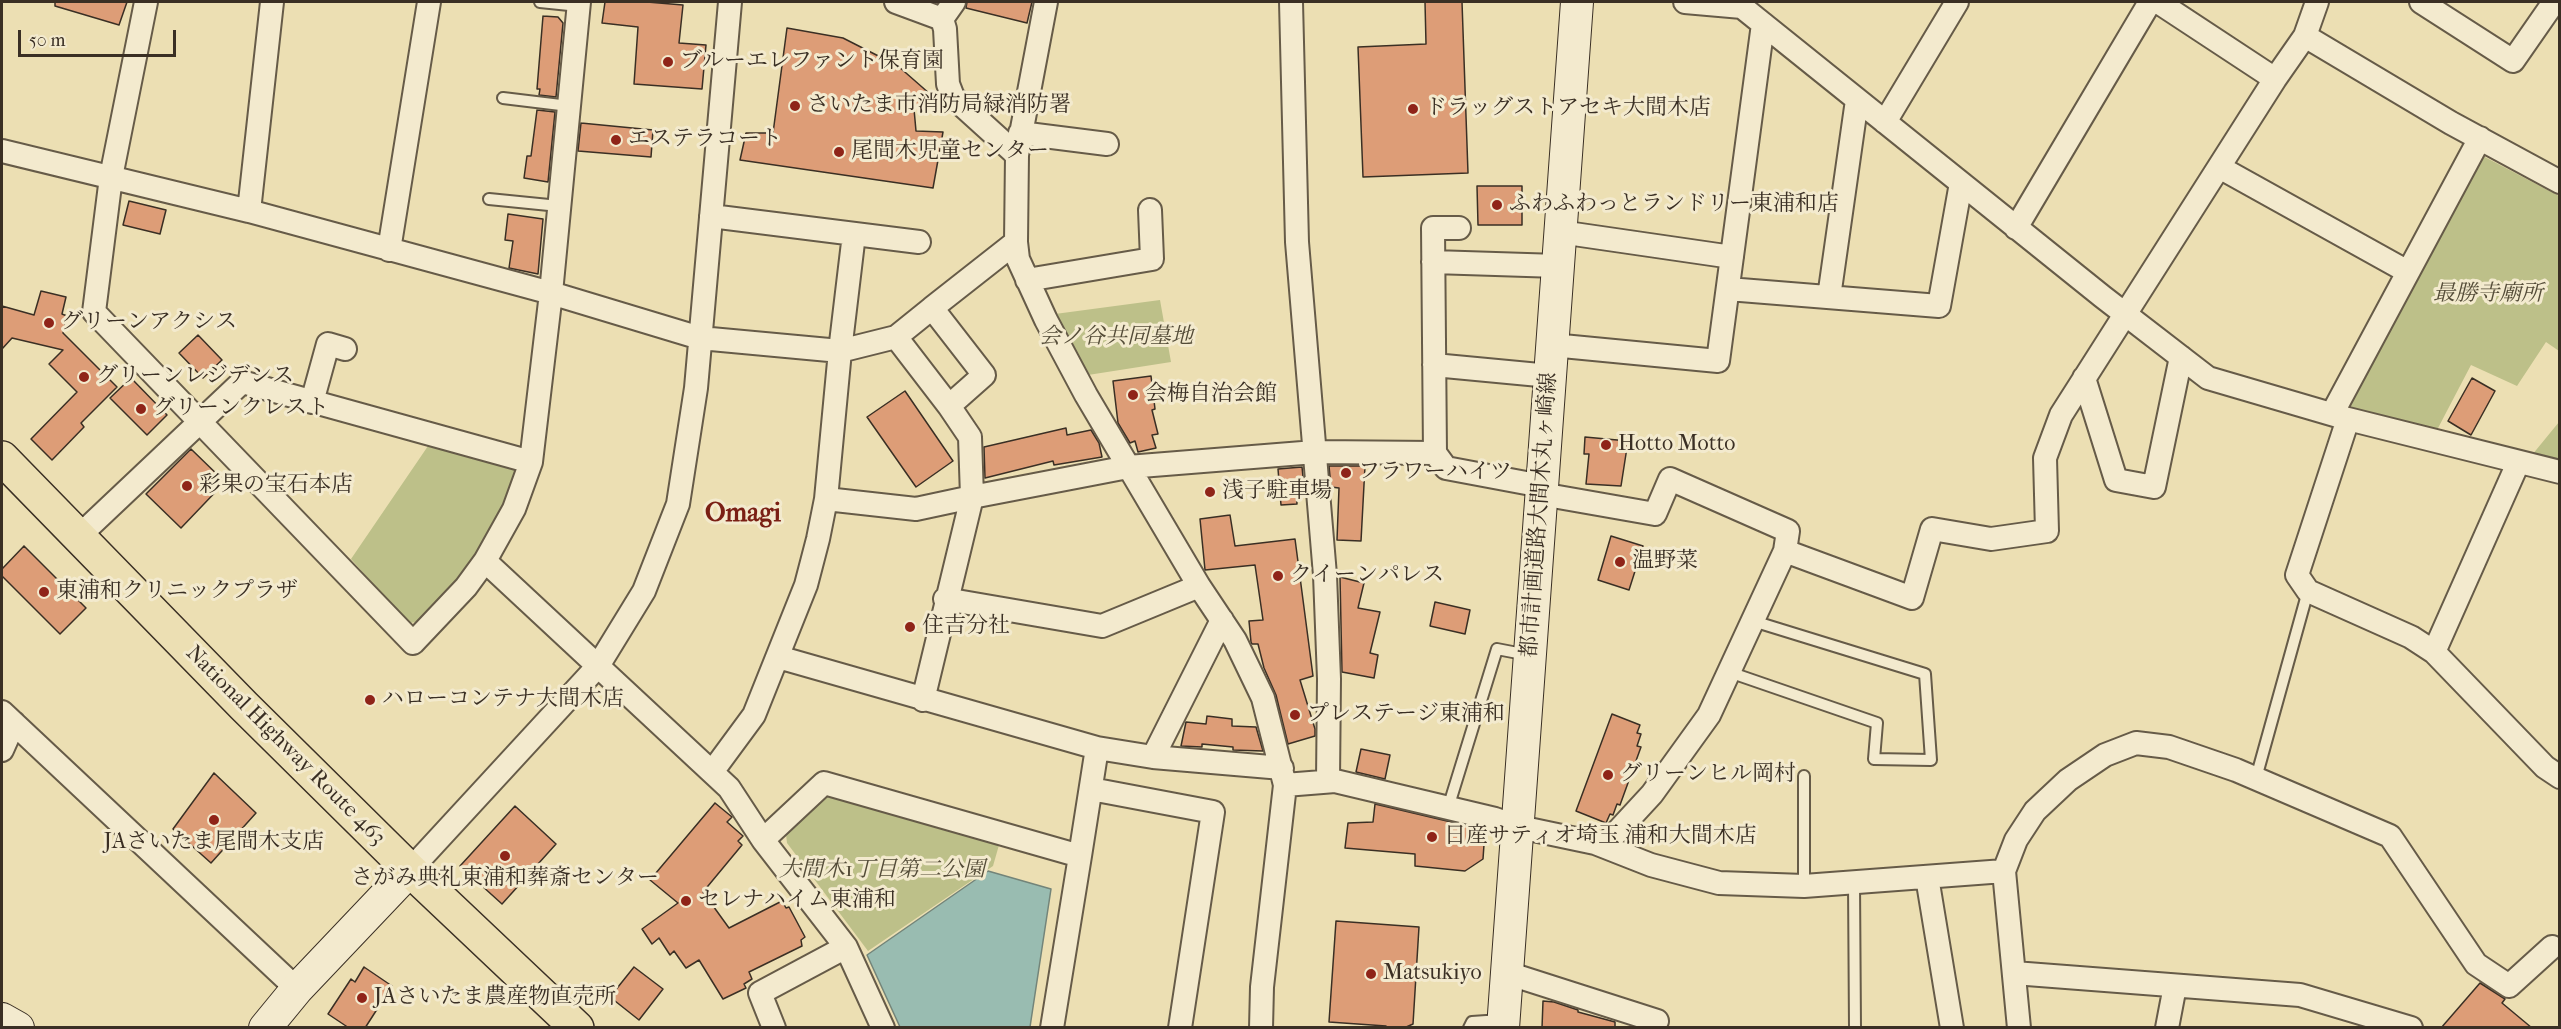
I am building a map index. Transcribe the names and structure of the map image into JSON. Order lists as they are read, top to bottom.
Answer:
{
  "streets": {
    "highway": ["National Highway Route 463"],
    "street": ["都市計画道路大間木丸ヶ崎線"]
  },
  "districts": ["Omagi"],
  "parks": ["最勝寺廟所", "会ノ谷共同墓地", "大間木1丁目第二公園"],
  "places": [
    "ブルーエレファント保育園",
    "さいたま市消防局緑消防署",
    "ドラッグストアセキ大間木店",
    "エステラコート",
    "尾間木児童センター",
    "ふわふわっとランドリー東浦和店",
    "グリーンアクシス",
    "グリーンレジデンス",
    "会梅自治会館",
    "グリーンクレスト",
    "Hotto Motto",
    "フラワーハイツ",
    "彩果の宝石本店",
    "浅子駐車場",
    "温野菜",
    "クイーンパレス",
    "東浦和クリニックプラザ",
    "住吉分社",
    "ハローコンテナ大間木店",
    "プレステージ東浦和",
    "グリーンヒル岡村",
    "JAさいたま尾間木支店",
    "日産サティオ埼玉 浦和大間木店",
    "さがみ典礼東浦和葬斎センター",
    "セレナハイム東浦和",
    "Matsukiyo",
    "JAさいたま農産物直売所"
  ],
  "scale_bar": "50 m"
}
